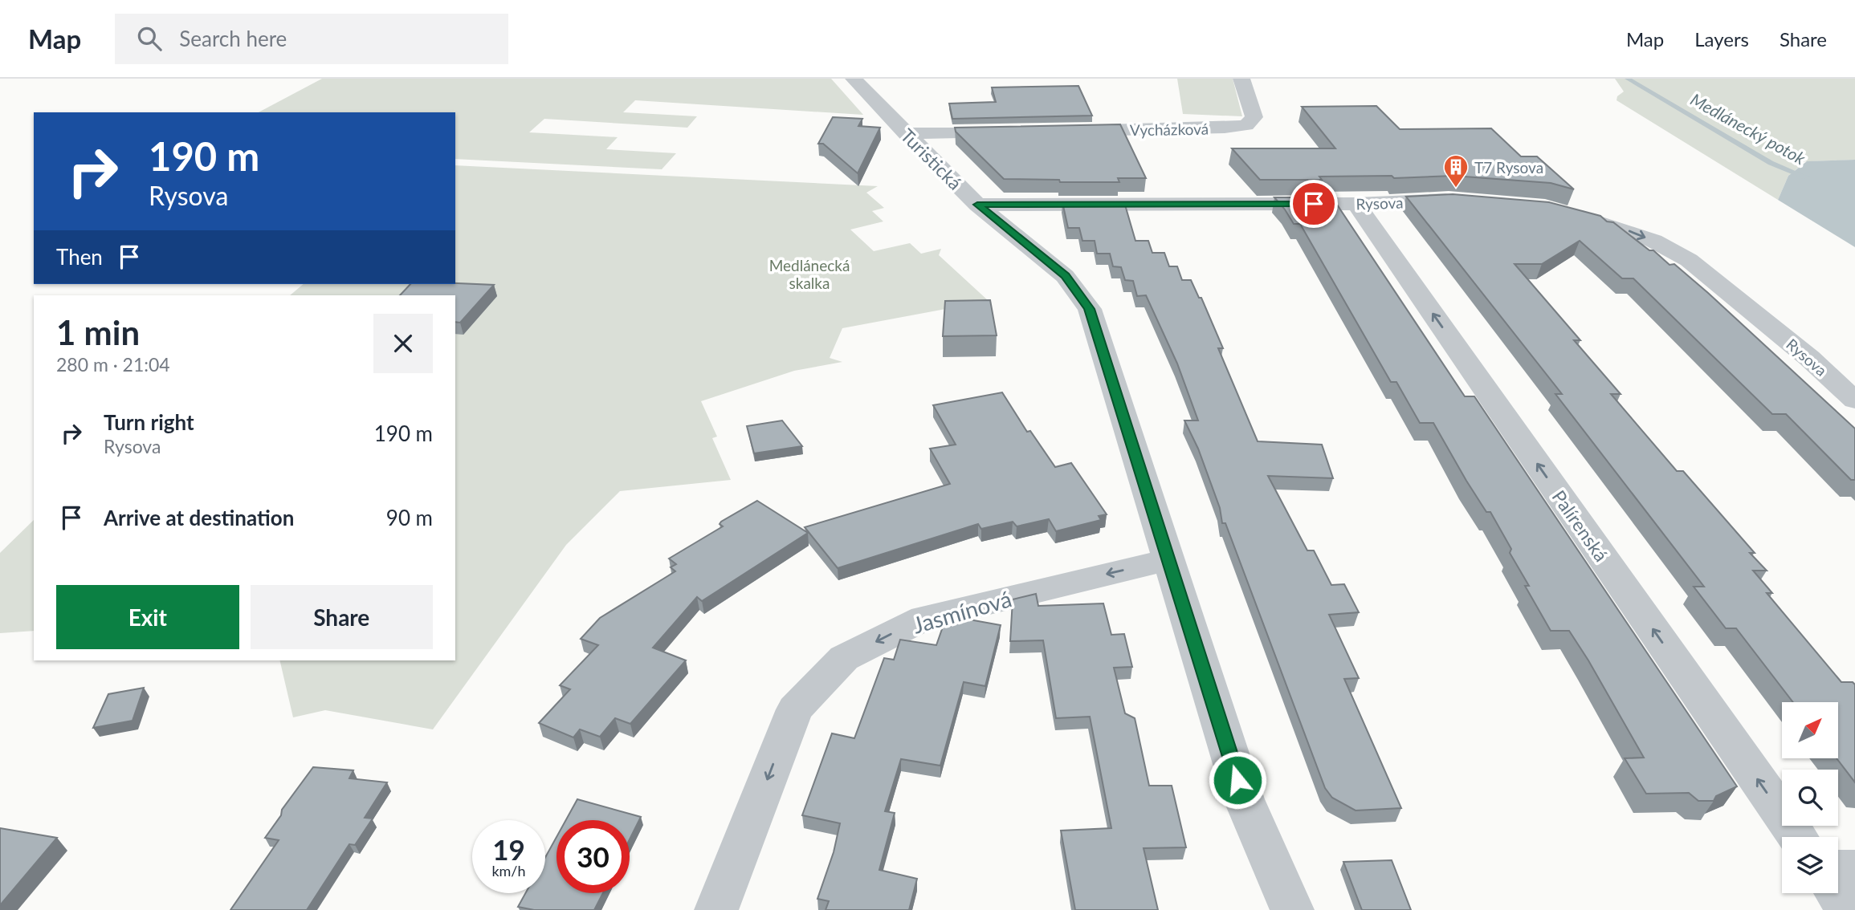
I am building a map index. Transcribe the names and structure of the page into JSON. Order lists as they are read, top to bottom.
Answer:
{
  "streets": {
    "street": [
      "Vycházková",
      "Turistická",
      "Rysova",
      "Palírenská",
      "Jasmínová"
    ]
  },
  "crossings": [
    ["Turistická", "Rysova"],
    ["Turistická", "Jasmínová"],
    ["Rysova", "Palírenská"]
  ],
  "one_way": ["Rysova", "Palírenská", "Jasmínová"],
  "water": ["Medlánecký potok"],
  "parks": ["Medlánecká skalka"],
  "places": {
    "building": ["T7 Rysova"]
  },
  "north": "top right",
  "page": {
    "header": "Map",
    "search": "Search here",
    "nav": ["Map", "Layers", "Share"],
    "turn": ["190 m", "Rysova"],
    "then": "Then",
    "heading": ["1 min", "280 m · 21:04"],
    "list": [
      {
        "name": "Turn right",
        "note": "Rysova",
        "value": "190 m"
      },
      {
        "name": "Arrive at destination",
        "value": "90 m"
      }
    ],
    "buttons": ["Exit", "Share"],
    "speed": "19 km/h",
    "limit": "30"
  }
}
